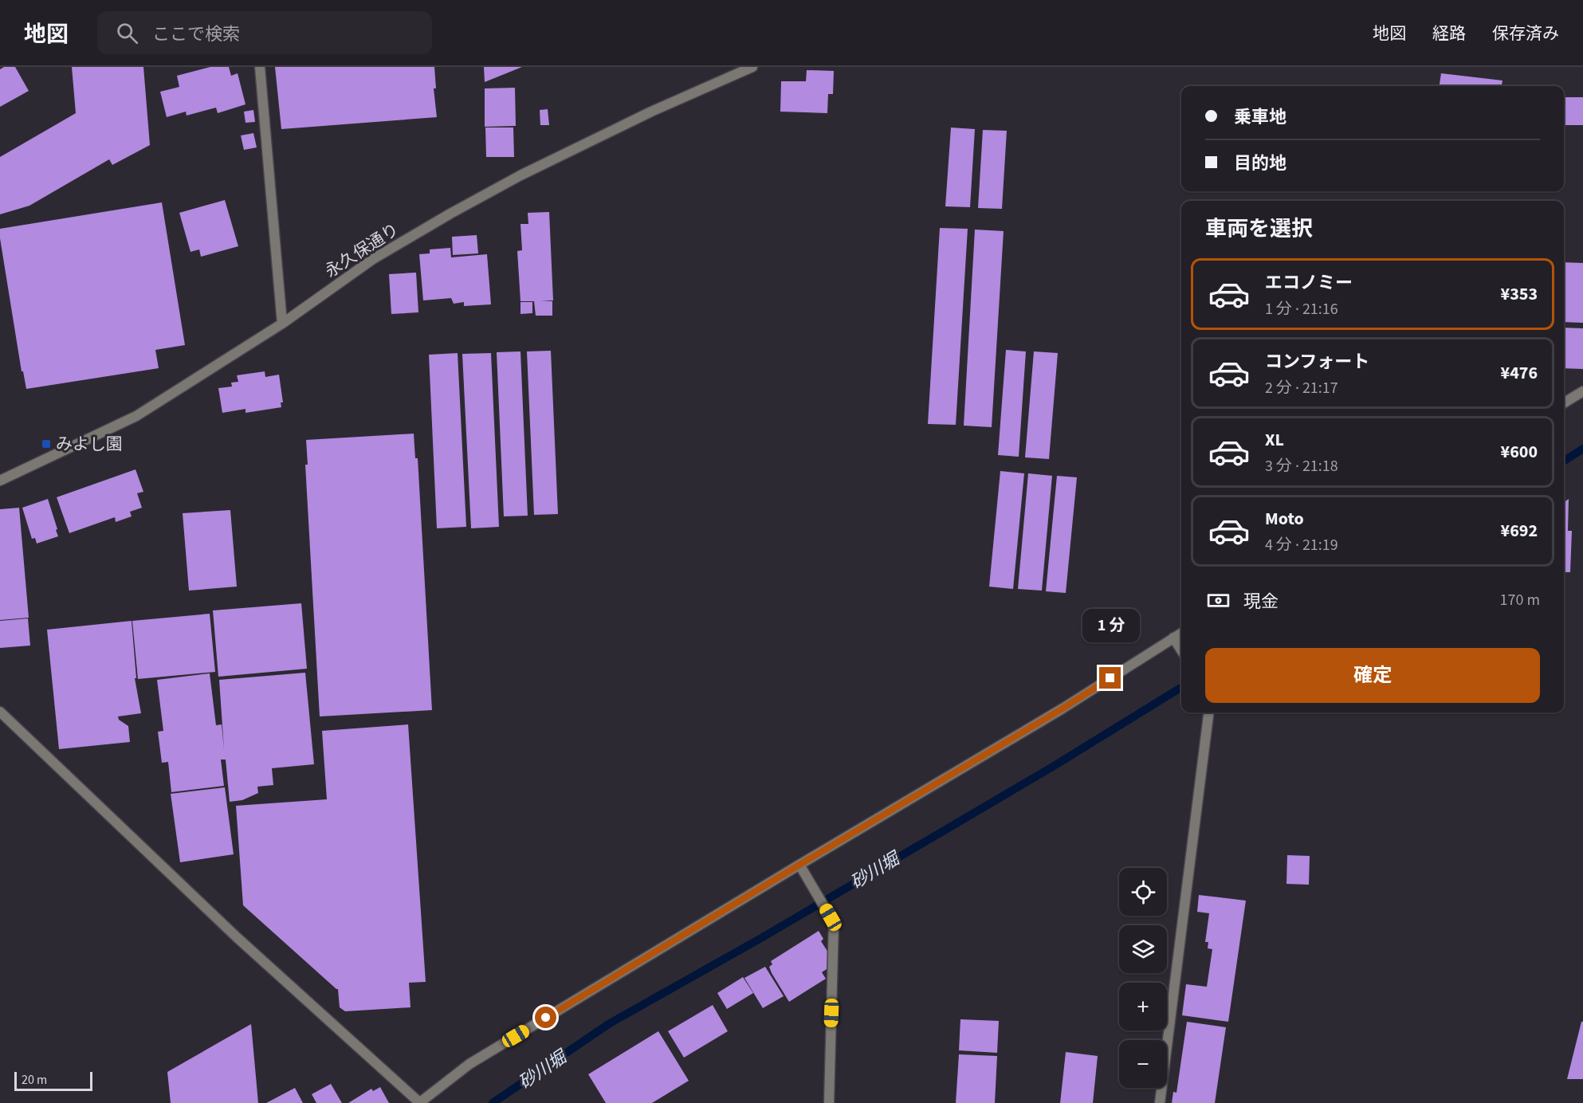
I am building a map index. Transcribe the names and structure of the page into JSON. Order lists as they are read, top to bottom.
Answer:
{
  "streets": {
    "street": ["永久保通り"]
  },
  "water": ["砂川堀"],
  "places": {
    "transit": ["みよし園"]
  },
  "scale_bar": "20 m",
  "page": {
    "header": "地図",
    "search": "ここで検索",
    "nav": ["地図", "経路", "保存済み"],
    "banner": ["乗車地", "目的地"],
    "heading": "車両を選択",
    "list": [
      {
        "name": "エコノミー",
        "note": "1 分 · 21:16",
        "value": "¥353"
      },
      {
        "name": "コンフォート",
        "note": "2 分 · 21:17",
        "value": "¥476"
      },
      {
        "name": "XL",
        "note": "3 分 · 21:18",
        "value": "¥600"
      },
      {
        "name": "Moto",
        "note": "4 分 · 21:19",
        "value": "¥692"
      }
    ],
    "pay": ["現金", "170 m"],
    "bubble": "1 分",
    "buttons": "確定",
    "map_buttons": ["+", "−"],
    "scale": "20 m"
  }
}
